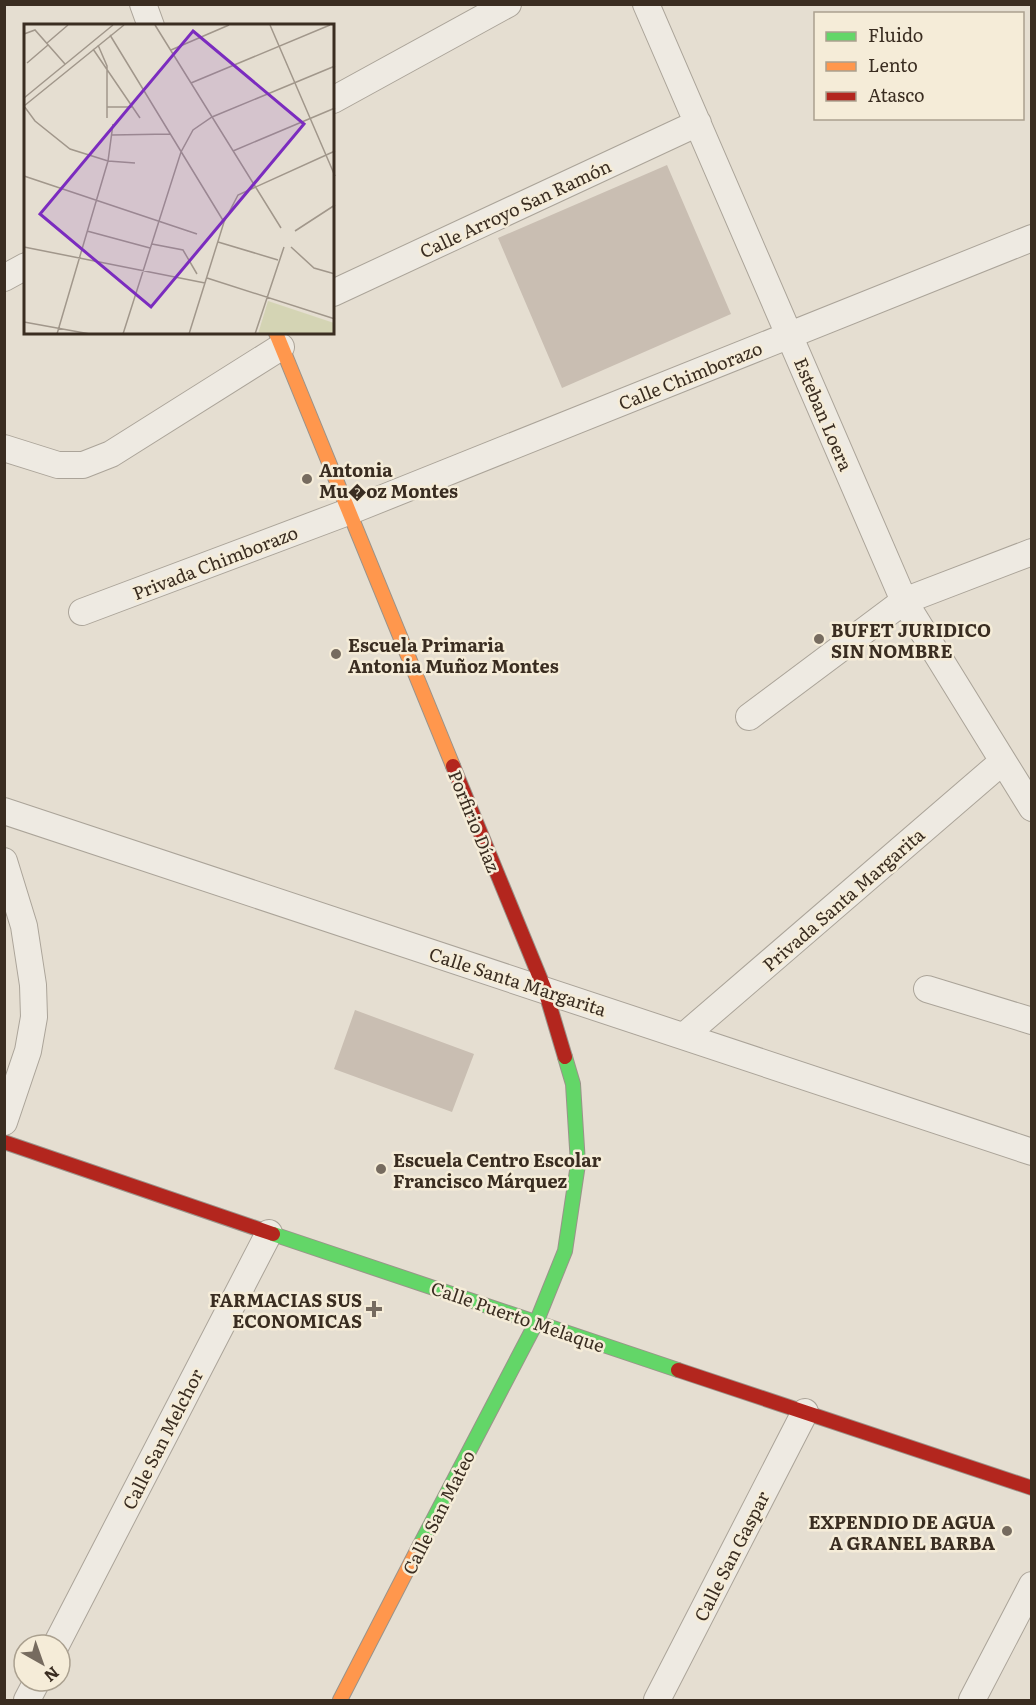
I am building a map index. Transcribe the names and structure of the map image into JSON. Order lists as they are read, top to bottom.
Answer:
{
  "streets": {
    "street": [
      "Calle Arroyo San Ramón",
      "Calle Chimborazo",
      "Esteban Loera",
      "Privada Chimborazo",
      "Porfirio Díaz",
      "Privada Santa Margarita",
      "Calle Santa Margarita",
      "Calle Puerto Melaque",
      "Calle San Melchor",
      "Calle San Mateo",
      "Calle San Gaspar"
    ]
  },
  "crossings": [
    ["Calle Arroyo San Ramón", "Esteban Loera"],
    ["Calle Chimborazo", "Esteban Loera"],
    ["Calle Chimborazo", "Privada Chimborazo"],
    ["Calle Chimborazo", "Porfirio Díaz"],
    ["Esteban Loera", "Privada Santa Margarita"],
    ["Privada Chimborazo", "Porfirio Díaz"],
    ["Porfirio Díaz", "Calle Santa Margarita"],
    ["Porfirio Díaz", "Calle Puerto Melaque"],
    ["Porfirio Díaz", "Calle San Mateo"],
    ["Privada Santa Margarita", "Calle Santa Margarita"],
    ["Calle Puerto Melaque", "Calle San Melchor"],
    ["Calle Puerto Melaque", "Calle San Mateo"],
    ["Calle Puerto Melaque", "Calle San Gaspar"]
  ],
  "places": {
    "other": [
      "Antonia Mu�oz Montes",
      "BUFET JURIDICO SIN NOMBRE",
      "Escuela Primaria Antonia Muñoz Montes",
      "Escuela Centro Escolar Francisco Márquez",
      "EXPENDIO DE AGUA A GRANEL BARBA"
    ],
    "health": ["FARMACIAS SUS ECONOMICAS"]
  },
  "legend": ["Fluido", "Lento", "Atasco"],
  "north": "bottom right"
}
